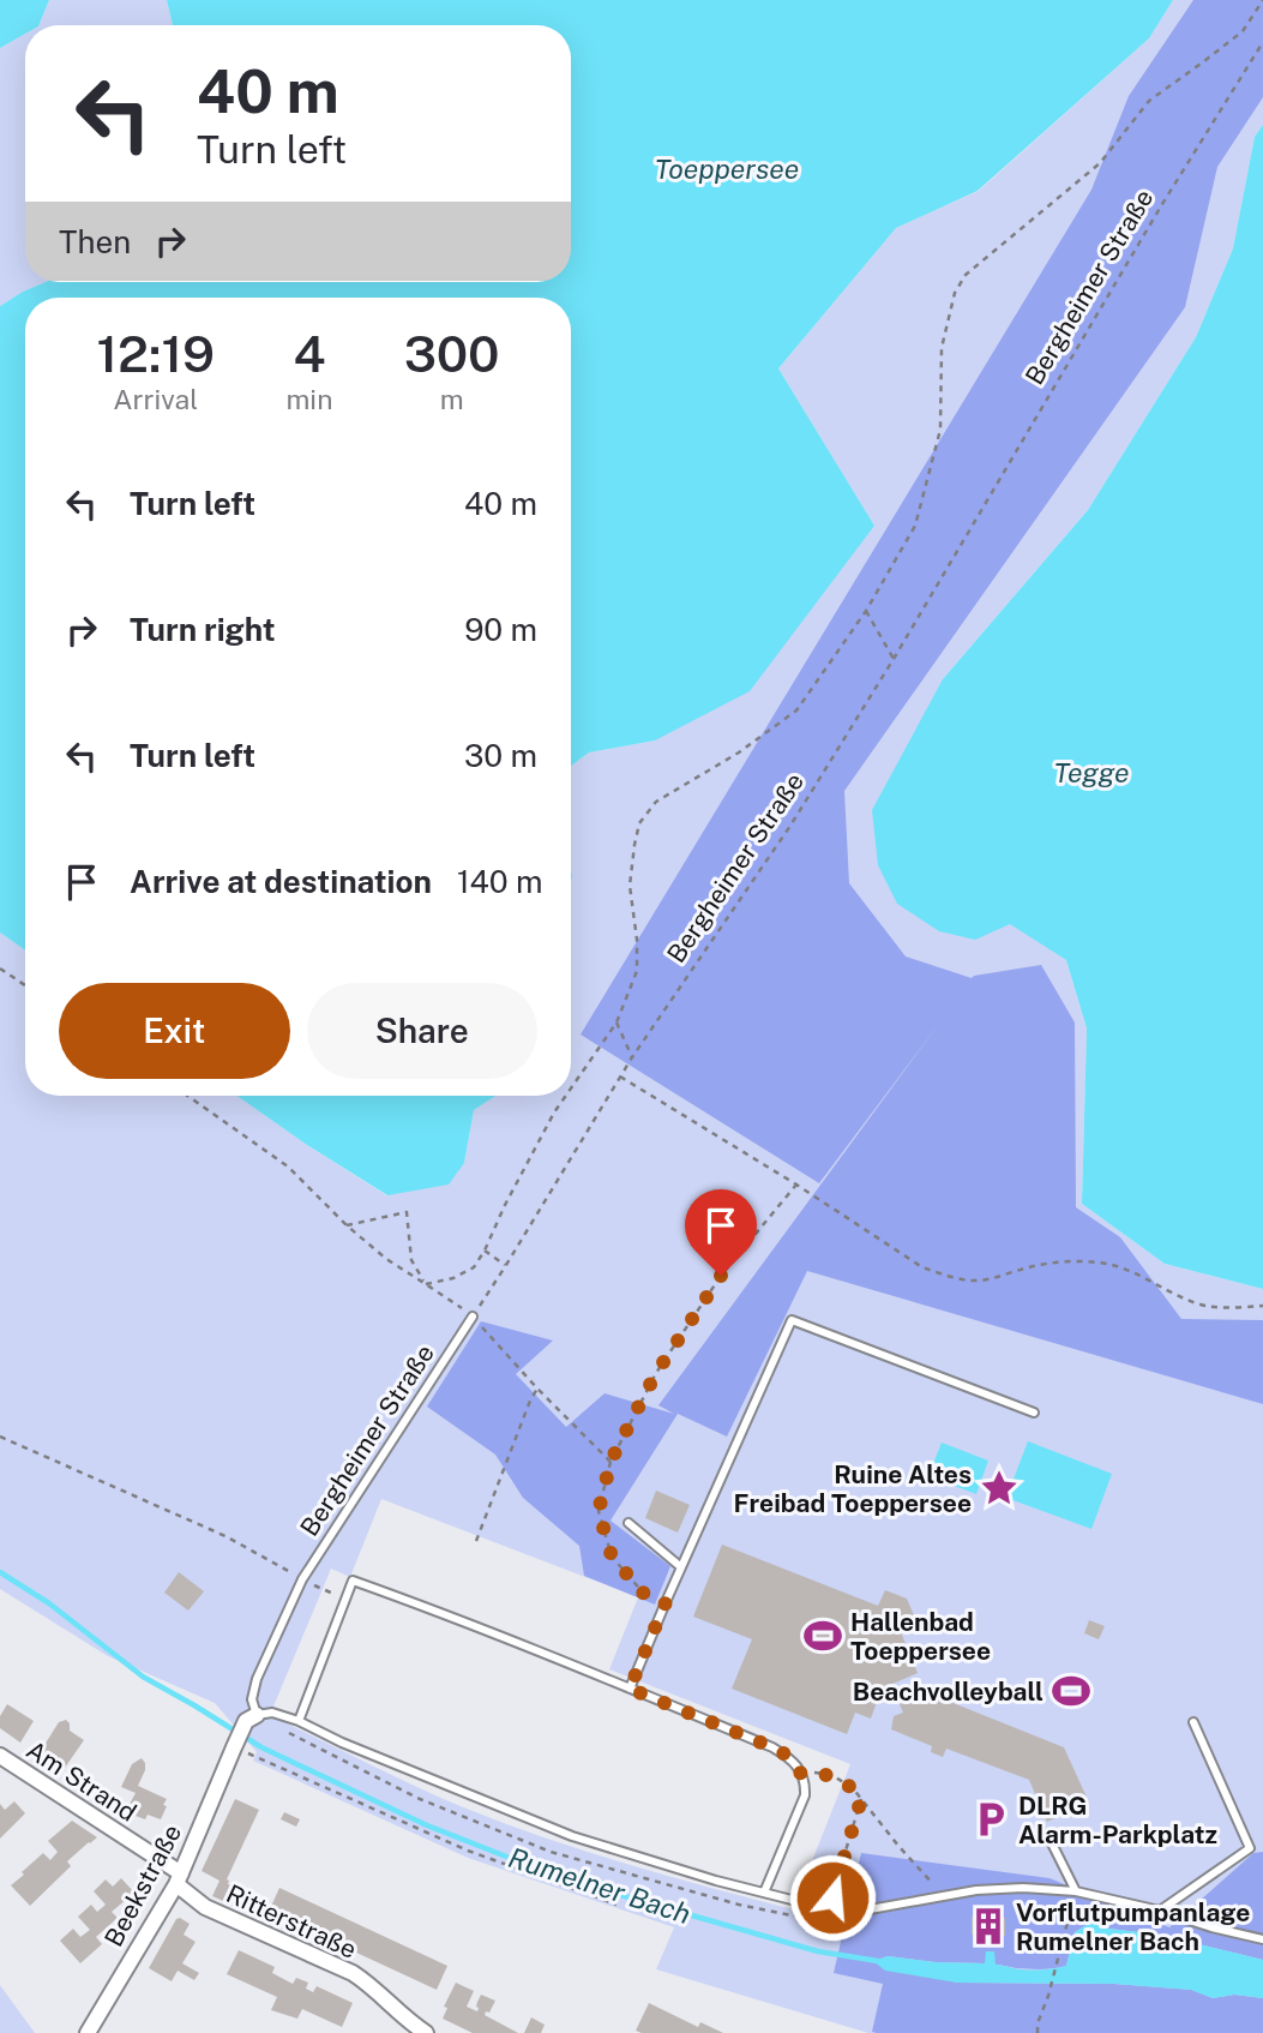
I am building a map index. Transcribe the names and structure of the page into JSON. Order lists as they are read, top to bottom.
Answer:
{
  "streets": {
    "street": ["Am Strand", "Beekstraße", "Ritterstraße"],
    "lane": ["Bergheimer Straße"]
  },
  "crossings": [
    ["Bergheimer Straße", "Beekstraße"],
    ["Am Strand", "Beekstraße"],
    ["Am Strand", "Ritterstraße"],
    ["Beekstraße", "Ritterstraße"]
  ],
  "water": ["Toeppersee", "Tegge", "Rumelner Bach"],
  "places": {
    "place": ["Ruine Altes Freibad Toeppersee"],
    "sports": ["Hallenbad Toeppersee", "Beachvolleyball"],
    "parking": ["DLRG Alarm-Parkplatz"],
    "building": ["Vorflutpumpanlage Rumelner Bach"]
  },
  "page": {
    "turn": ["40 m", "Turn left"],
    "then": "Then",
    "eta": [
      "12:19",
      "Arrival",
      "4",
      "min",
      "300",
      "m"
    ],
    "list": [
      {
        "name": "Turn left",
        "value": "40 m"
      },
      {
        "name": "Turn right",
        "value": "90 m"
      },
      {
        "name": "Turn left",
        "value": "30 m"
      },
      {
        "name": "Arrive at destination",
        "value": "140 m"
      }
    ],
    "buttons": ["Exit", "Share"]
  }
}
